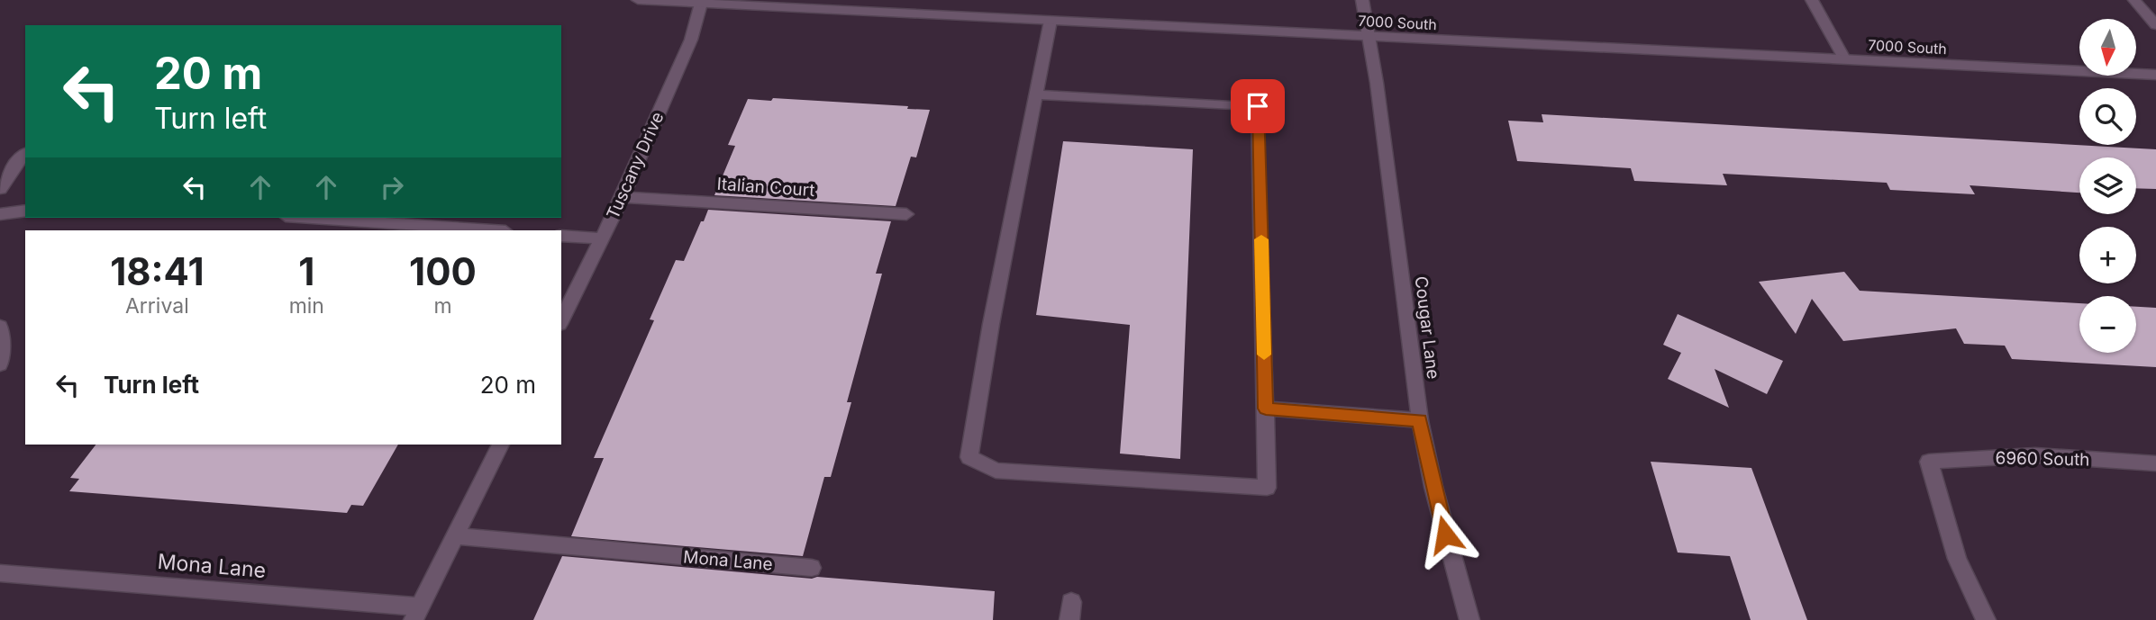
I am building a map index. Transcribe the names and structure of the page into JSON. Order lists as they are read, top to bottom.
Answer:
{
  "streets": {
    "street": [
      "7000 South",
      "Tuscany Drive",
      "Italian Court",
      "Cougar Lane",
      "6960 South",
      "Mona Lane"
    ]
  },
  "crossings": [
    ["7000 South", "Tuscany Drive"],
    ["7000 South", "Cougar Lane"],
    ["Tuscany Drive", "Italian Court"]
  ],
  "north": "bottom",
  "page": {
    "map_buttons": ["+", "−"],
    "turn": ["20 m", "Turn left"],
    "eta": [
      "18:41",
      "Arrival",
      "1",
      "min",
      "100",
      "m"
    ],
    "list": [
      {
        "name": "Turn left",
        "value": "20 m"
      }
    ]
  }
}
